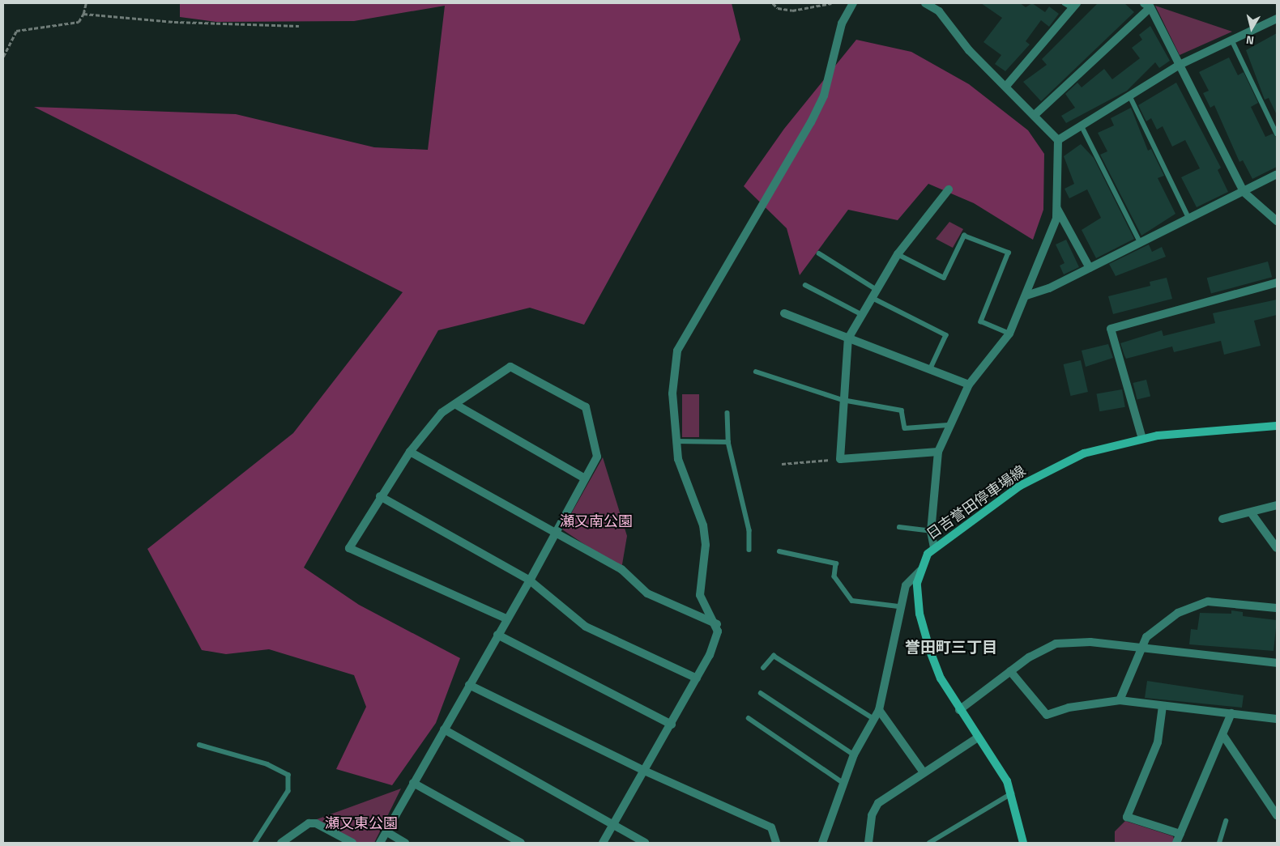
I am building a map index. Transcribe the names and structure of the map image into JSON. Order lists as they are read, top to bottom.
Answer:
{
  "streets": {
    "main road": ["日吉誉田停車場線"]
  },
  "districts": ["誉田町三丁目"],
  "parks": ["瀬又南公園", "瀬又東公園"],
  "north": "bottom"
}
